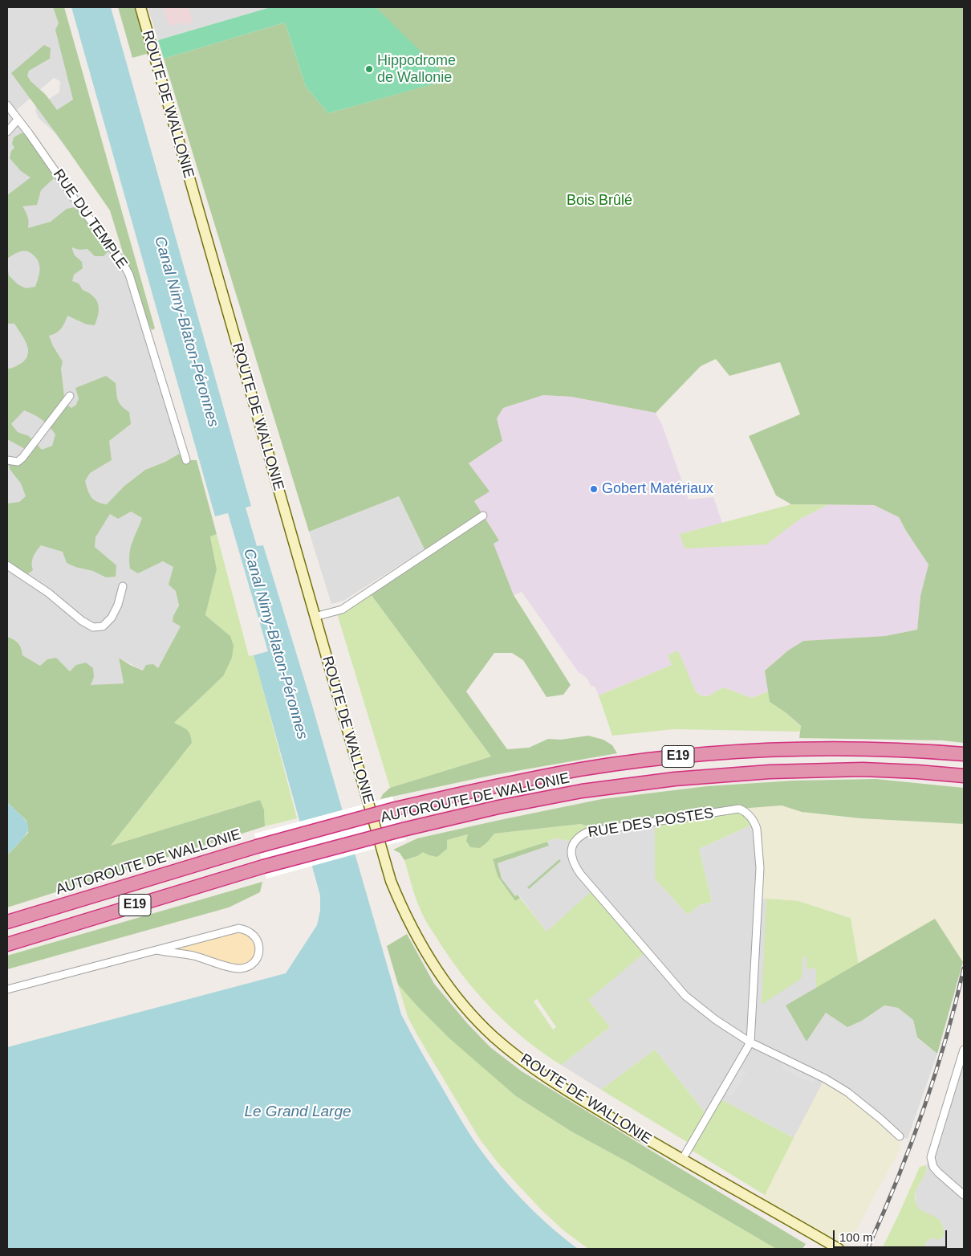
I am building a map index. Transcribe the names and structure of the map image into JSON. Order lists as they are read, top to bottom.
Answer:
{
  "streets": {
    "highway": ["E19", "AUTOROUTE DE WALLONIE"],
    "main road": ["ROUTE DE WALLONIE"],
    "street": ["RUE DU TEMPLE", "RUE DES POSTES"]
  },
  "crossings": [
    ["ROUTE DE WALLONIE", "RUE DES POSTES"]
  ],
  "water": ["Canal Nimy-Blaton-Péronnes", "Le Grand Large"],
  "parks": ["Bois Brûlé"],
  "places": ["Hippodrome de Wallonie", "Gobert Matériaux"],
  "scale_bar": "100 m"
}
